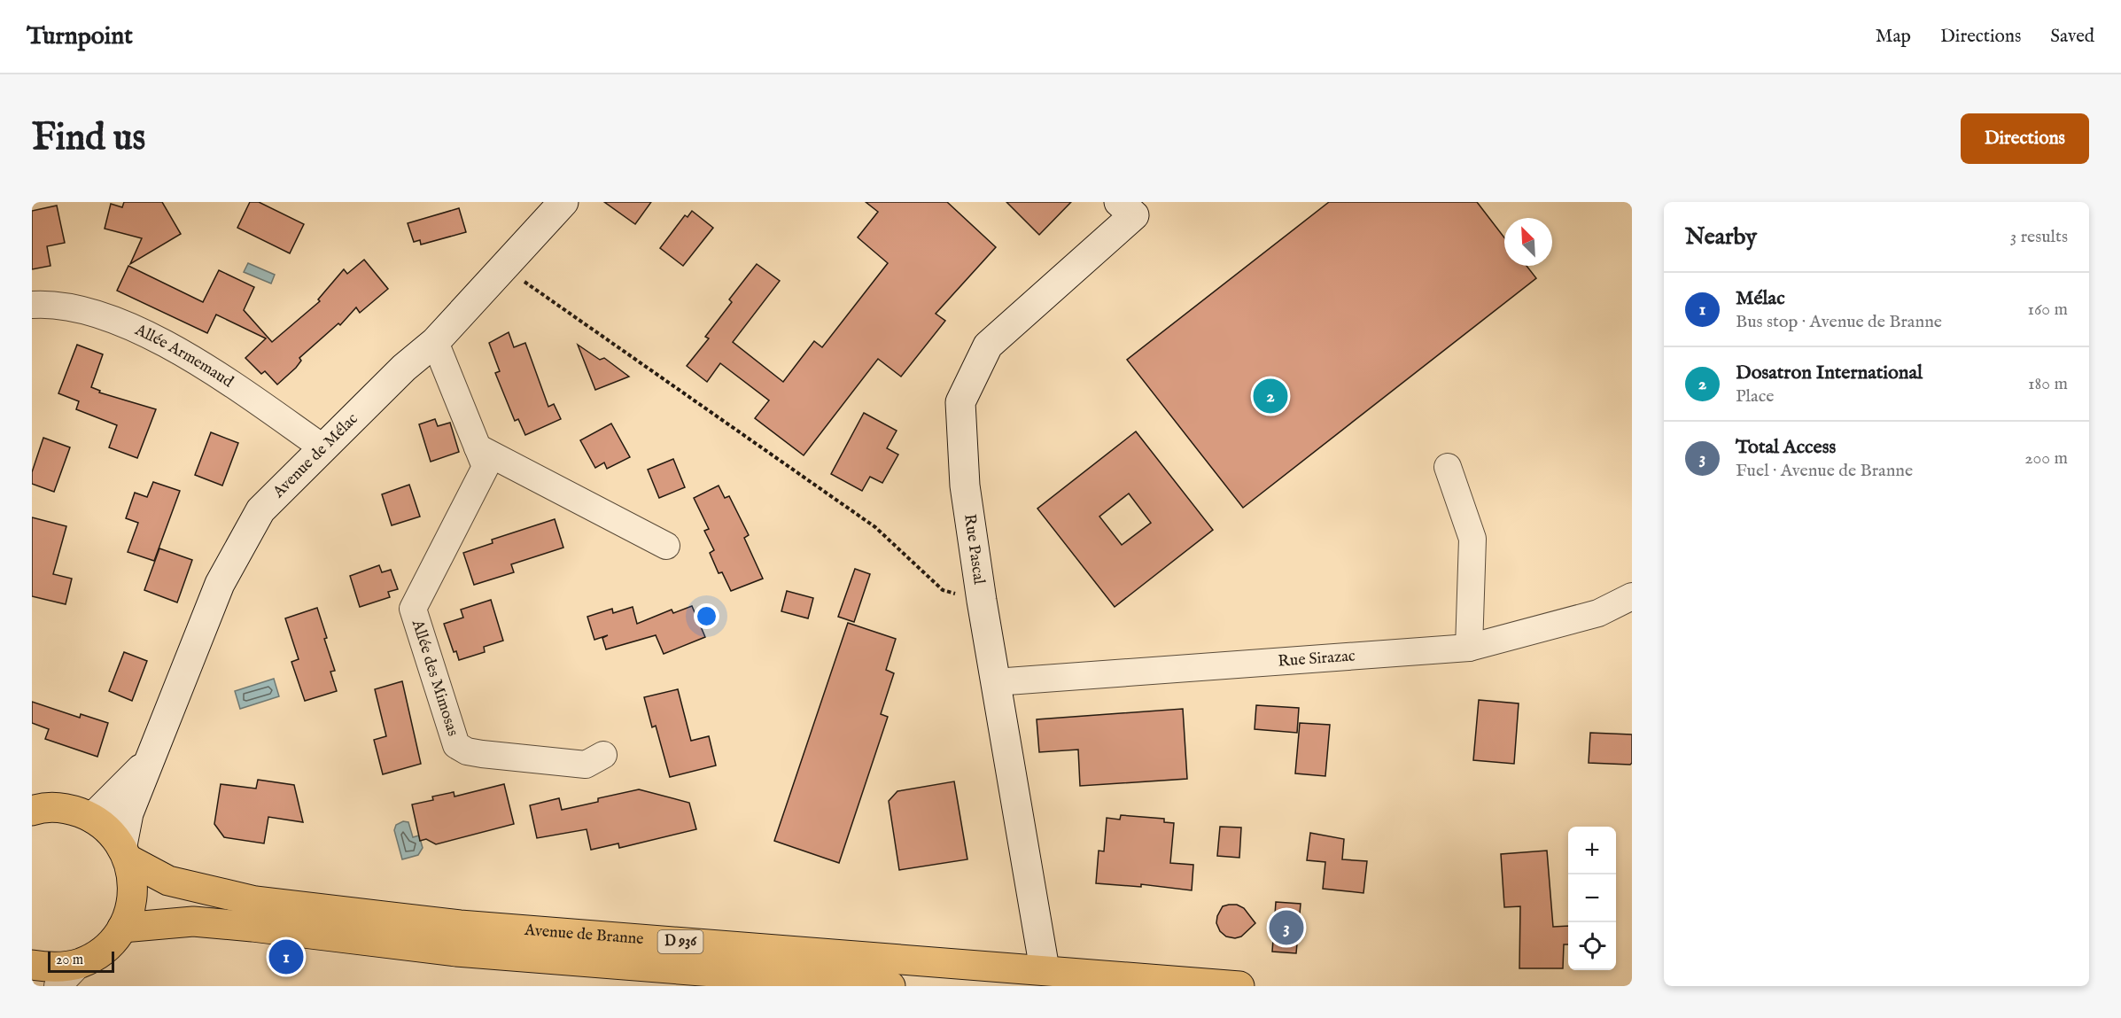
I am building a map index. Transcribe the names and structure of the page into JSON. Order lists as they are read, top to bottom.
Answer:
{
  "streets": {
    "main road": ["Avenue de Branne", "D 936"],
    "street": [
      "Allée Armemaud",
      "Avenue de Mélac",
      "Rue Pascal",
      "Rue Sirazac",
      "Allée des Mimosas"
    ]
  },
  "crossings": [
    ["Allée Armemaud", "Avenue de Mélac"],
    ["Avenue de Mélac", "Allée des Mimosas"],
    ["Avenue de Mélac", "Avenue de Branne"],
    ["Rue Pascal", "Rue Sirazac"],
    ["Rue Pascal", "Avenue de Branne"]
  ],
  "scale_bar": "20 m",
  "north": "top left",
  "page": {
    "header": "Turnpoint",
    "nav": ["Map", "Directions", "Saved"],
    "buttons": "Directions",
    "title": "Find us",
    "heading": ["Nearby", "3 results"],
    "list": [
      {
        "mark": "1",
        "name": "Mélac",
        "note": "Bus stop · Avenue de Branne",
        "value": "160 m"
      },
      {
        "mark": "2",
        "name": "Dosatron International",
        "note": "Place",
        "value": "180 m"
      },
      {
        "mark": "3",
        "name": "Total Access",
        "note": "Fuel · Avenue de Branne",
        "value": "200 m"
      }
    ],
    "pins": ["2", "3", "1"],
    "map_buttons": ["+", "−"],
    "scale": "20 m"
  }
}
